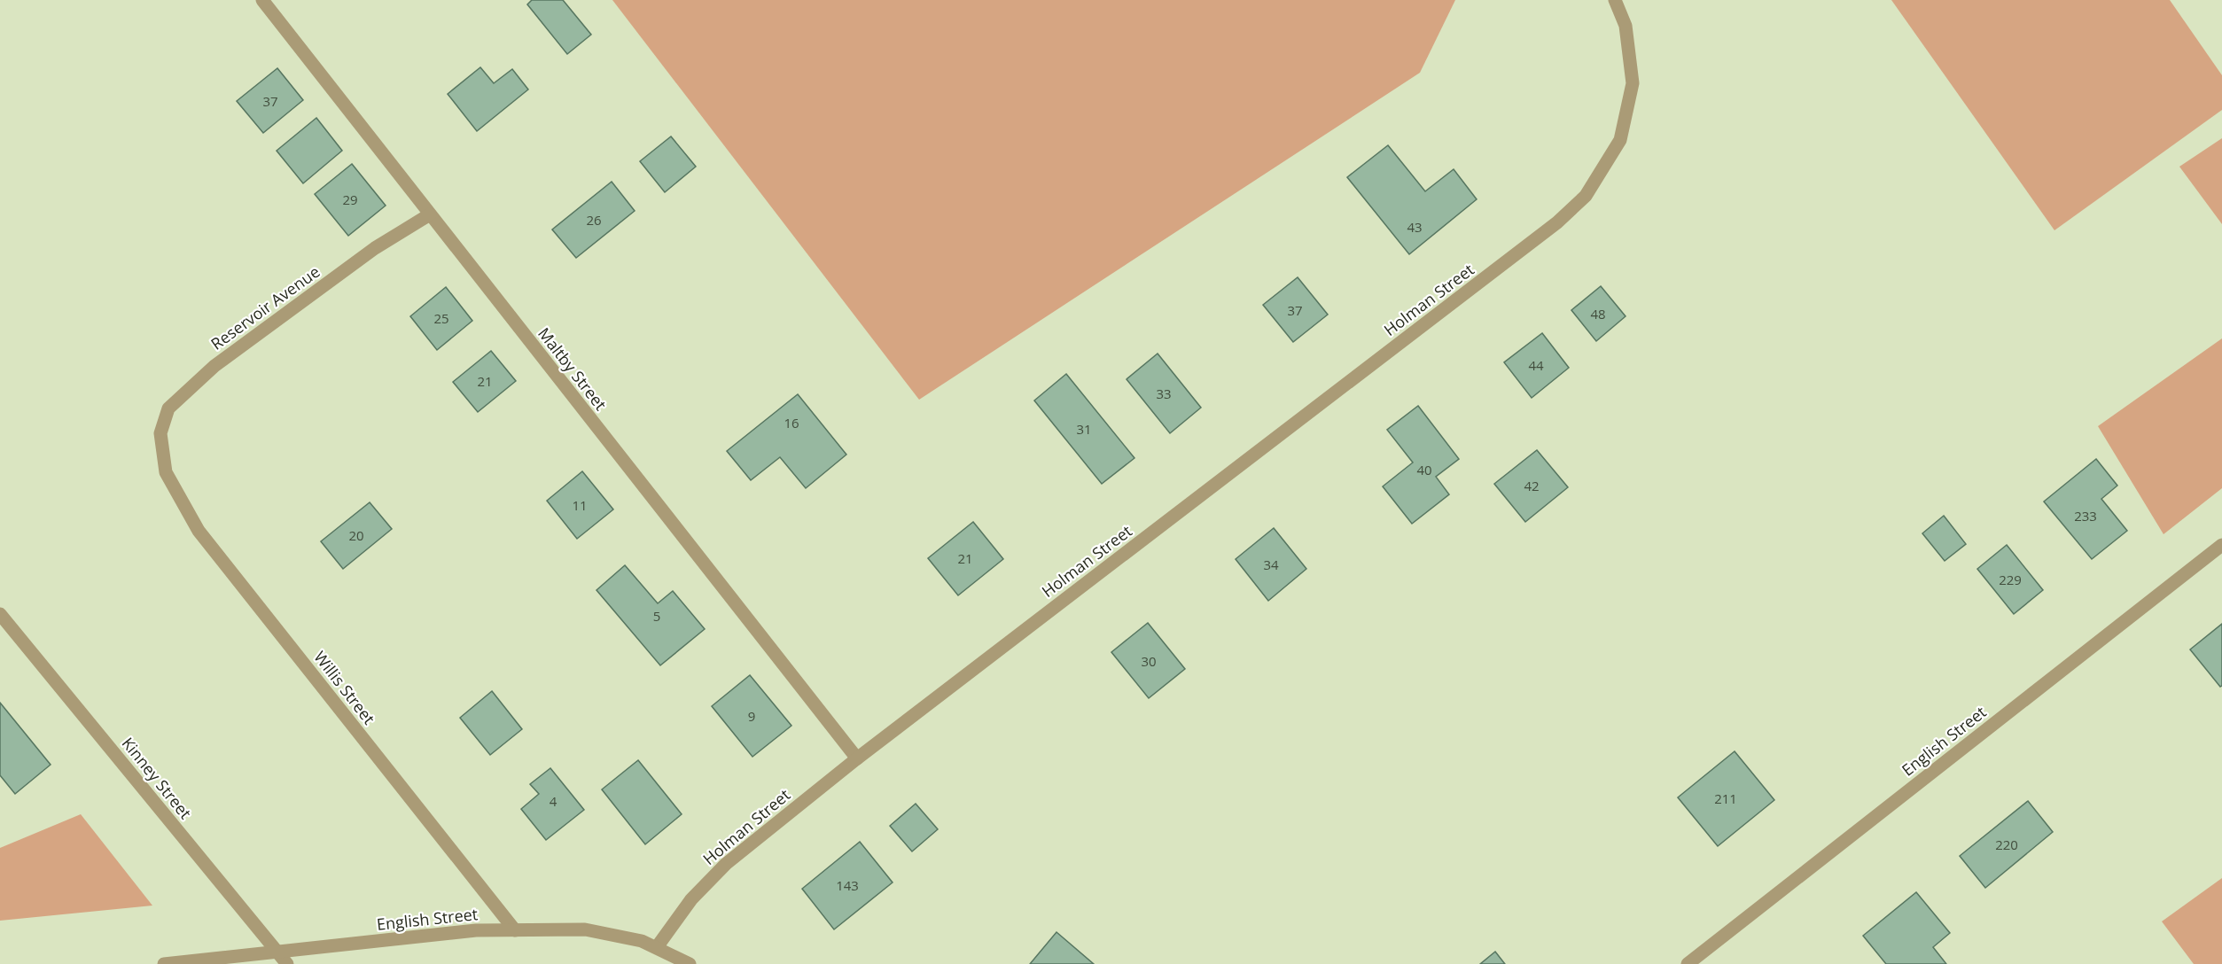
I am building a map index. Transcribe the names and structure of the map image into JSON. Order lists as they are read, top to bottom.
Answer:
{
  "streets": {
    "street": [
      "Holman Street",
      "Reservoir Avenue",
      "Maltby Street",
      "Willis Street",
      "English Street",
      "Kinney Street"
    ]
  },
  "crossings": [
    ["Holman Street", "Maltby Street"],
    ["Holman Street", "English Street"],
    ["Reservoir Avenue", "Maltby Street"],
    ["Reservoir Avenue", "Willis Street"],
    ["Willis Street", "English Street"],
    ["English Street", "Kinney Street"]
  ],
  "house_numbers": [
    "37",
    "29",
    "26",
    "43",
    "37",
    "48",
    "25",
    "44",
    "21",
    "33",
    "16",
    "31",
    "40",
    "42",
    "11",
    "233",
    "20",
    "21",
    "34",
    "229",
    "5",
    "30",
    "9",
    "211",
    "4",
    "220",
    "143"
  ]
}
